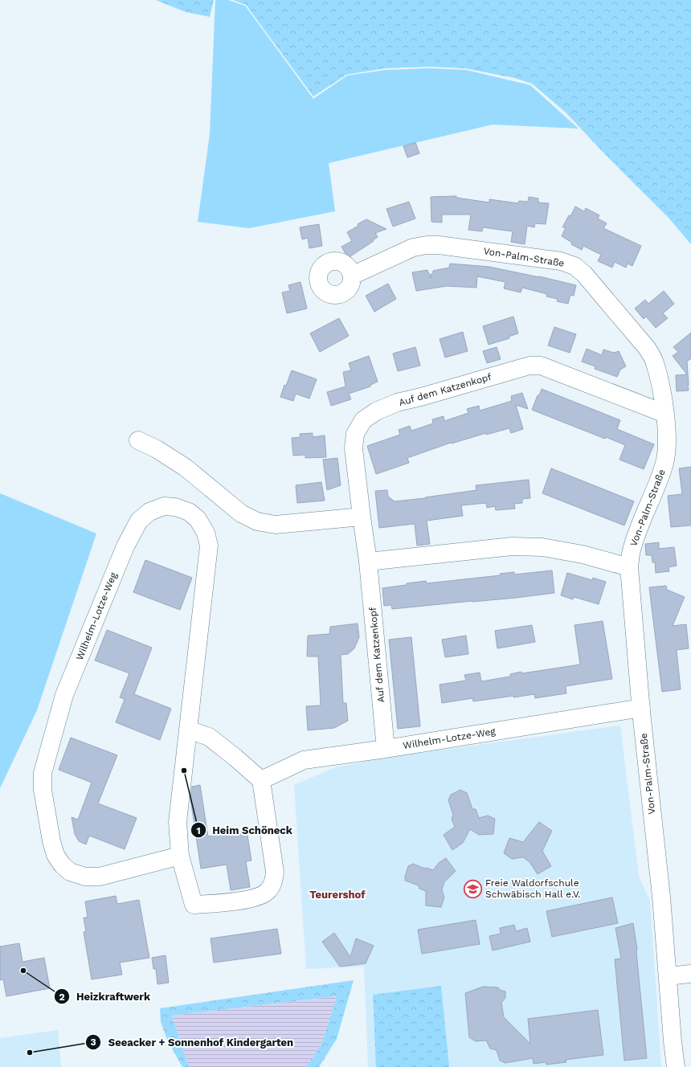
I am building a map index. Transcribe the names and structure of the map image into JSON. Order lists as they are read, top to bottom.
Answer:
{
  "streets": {
    "street": ["Von-Palm-Straße", "Auf dem Katzenkopf", "Wilhelm-Lotze-Weg"]
  },
  "crossings": [
    ["Von-Palm-Straße", "Auf dem Katzenkopf"],
    ["Von-Palm-Straße", "Wilhelm-Lotze-Weg"],
    ["Auf dem Katzenkopf", "Wilhelm-Lotze-Weg"]
  ],
  "districts": ["Teurershof"],
  "places": {
    "other": ["Heim Schöneck", "Heizkraftwerk", "Seeacker + Sonnenhof Kindergarten"],
    "school or university": ["Freie Waldorfschule Schwäbisch Hall e.V."]
  }
}
